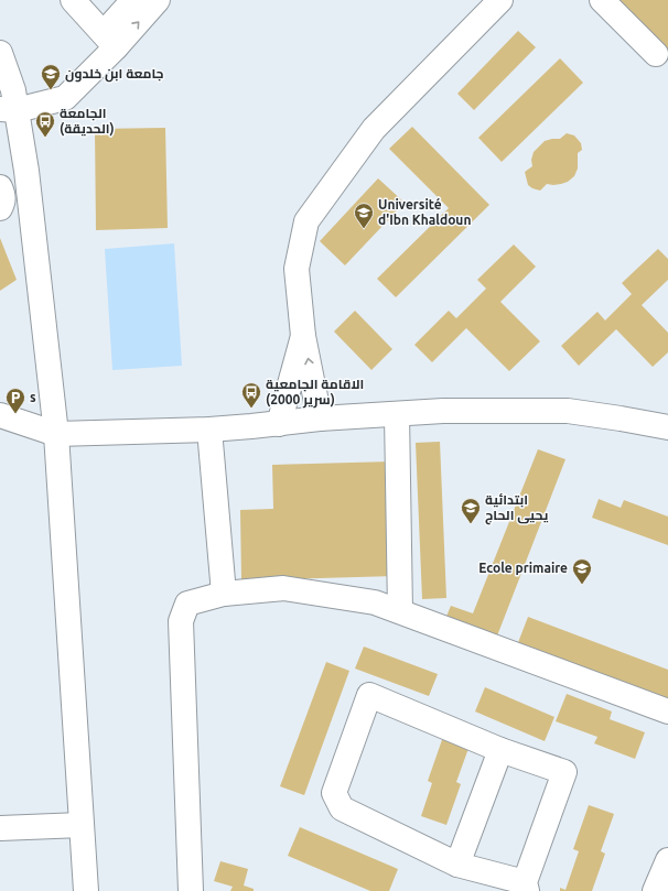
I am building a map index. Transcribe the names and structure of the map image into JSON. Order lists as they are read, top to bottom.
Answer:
{
  "places": {
    "school or university": [
      "جامعة ابن خلدون",
      "Université d'Ibn Khaldoun",
      "ابتدائية يحيى الحاج",
      "Ecole primaire"
    ],
    "bus stop": ["الجامعة (الحديقة)", "الاقامة الجامعية (2000 سرير)"],
    "parking": ["s"]
  }
}
